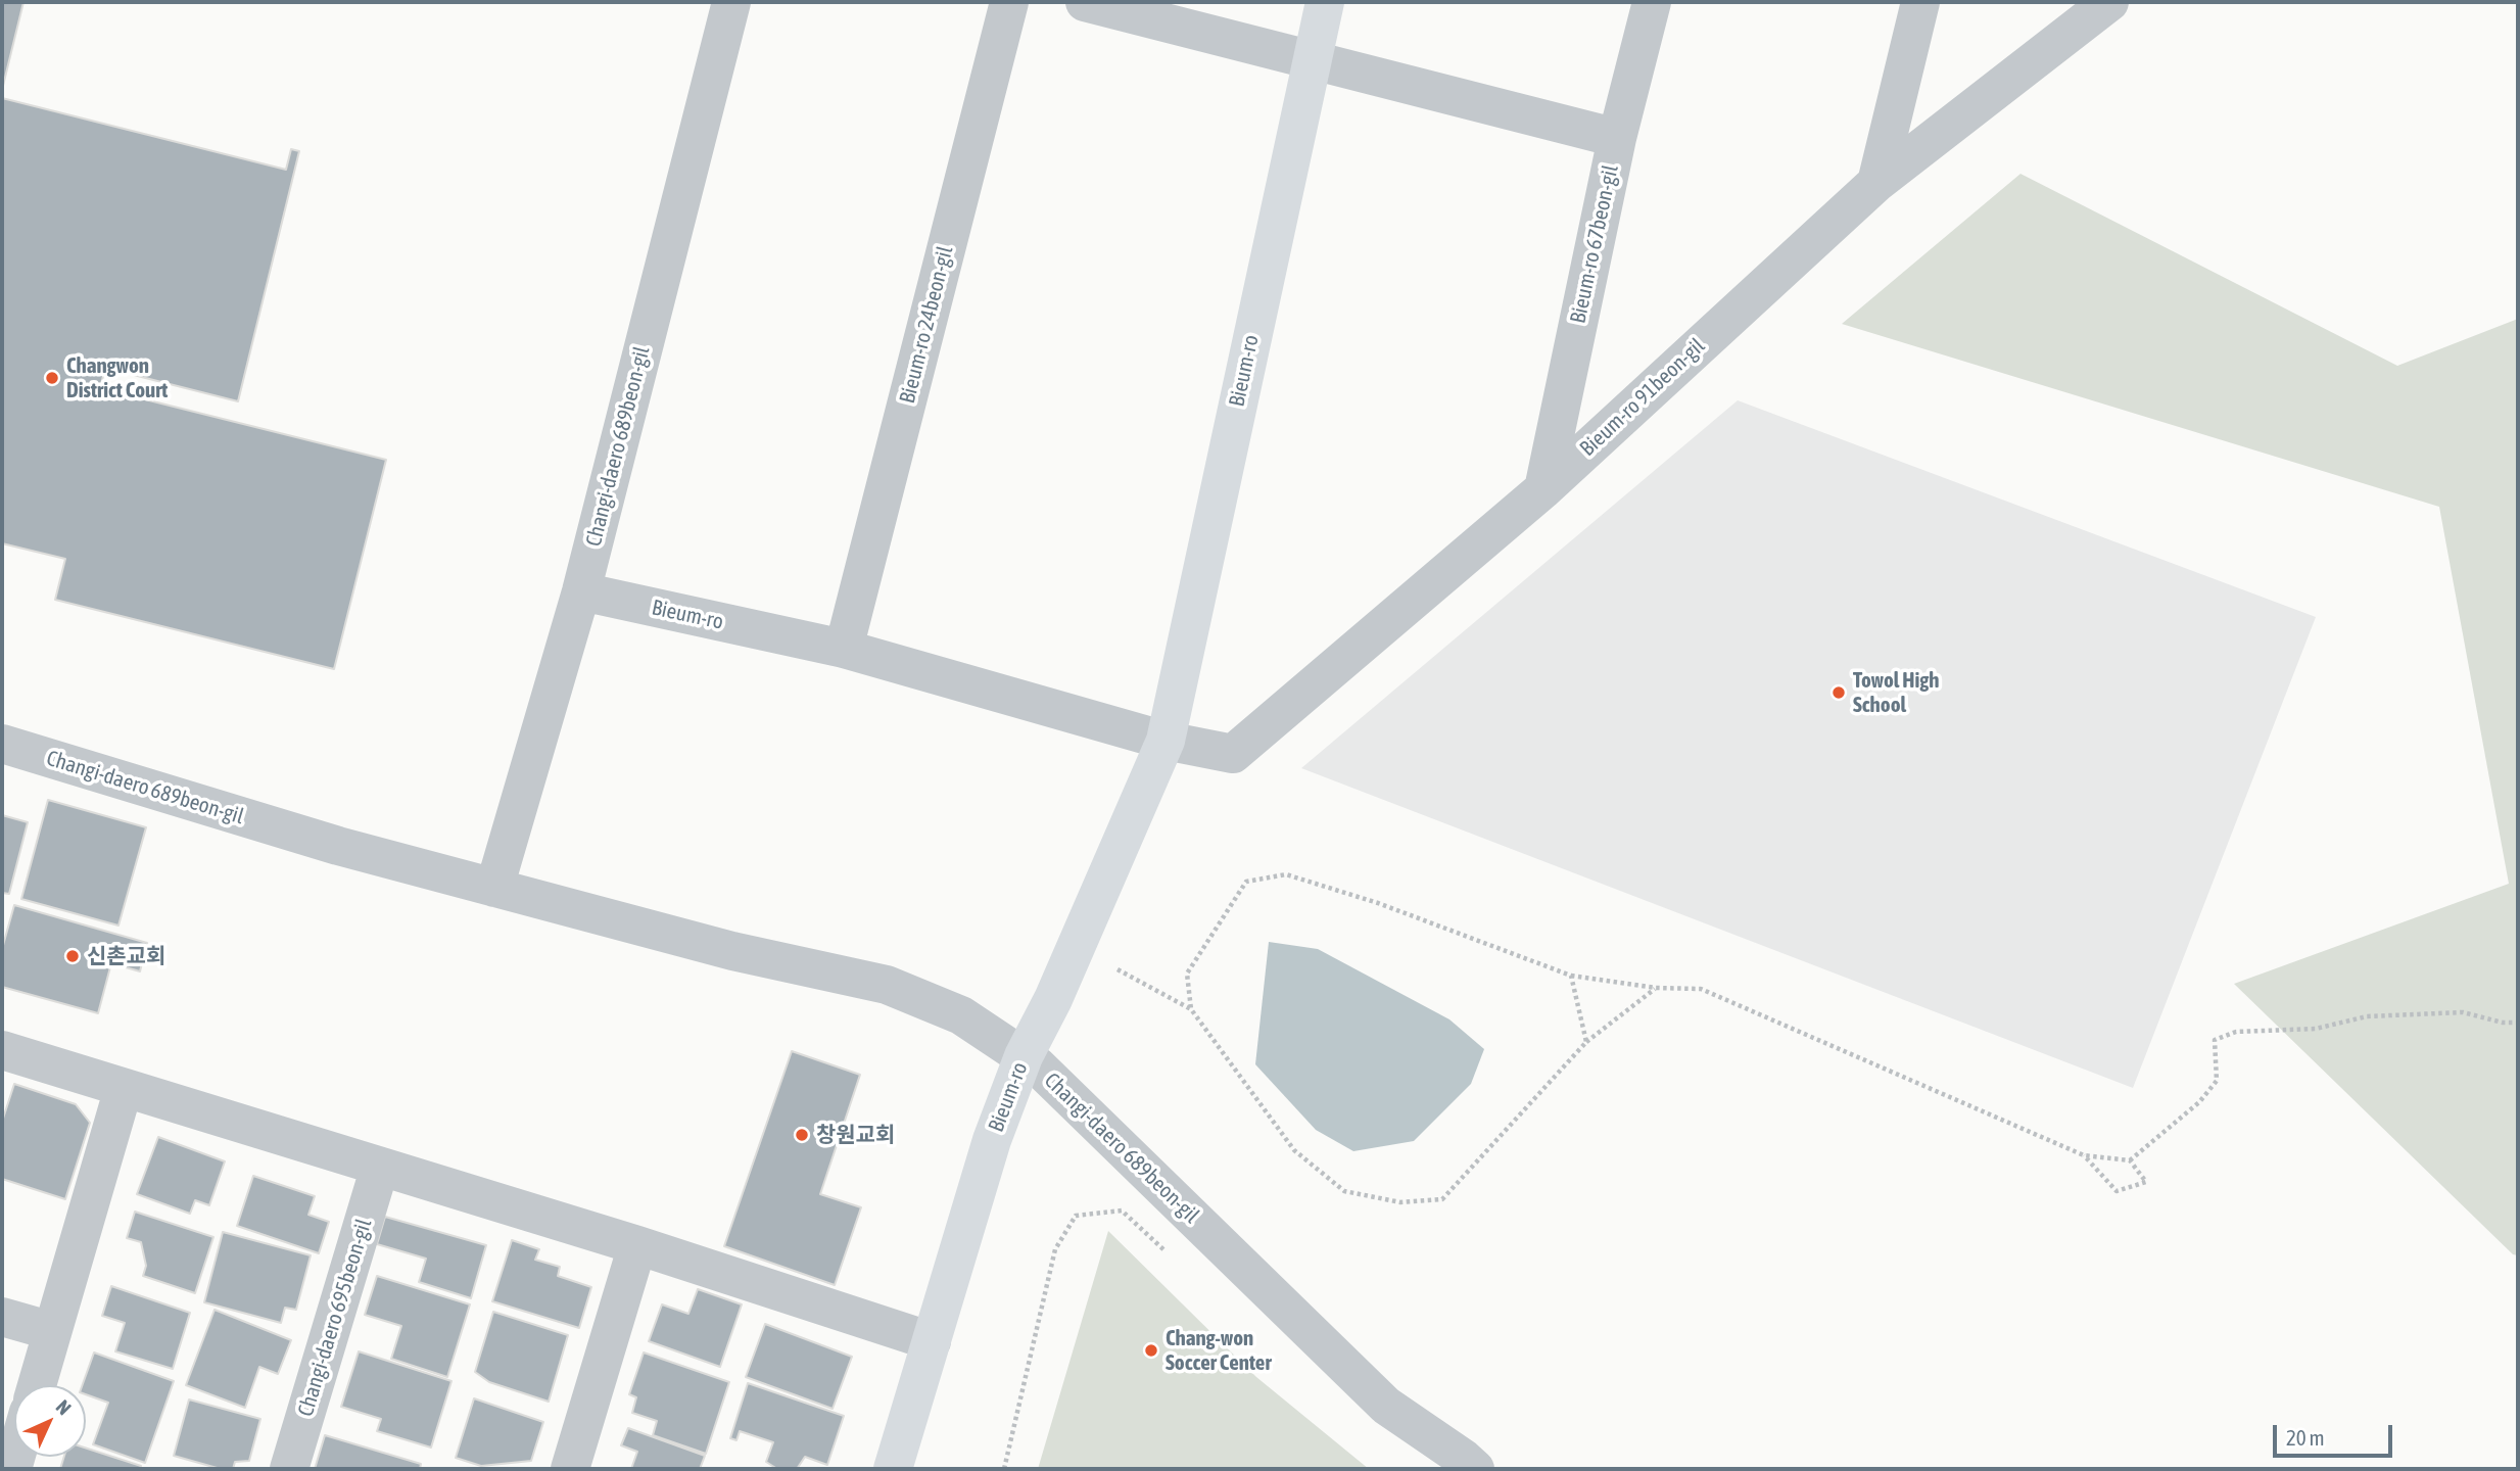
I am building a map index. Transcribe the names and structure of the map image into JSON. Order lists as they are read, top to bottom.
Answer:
{
  "streets": {
    "street": [
      "Bieum-ro 67beon-gil",
      "Bieum-ro 24beon-gil",
      "Bieum-ro",
      "Bieum-ro 91beon-gil",
      "Changi-daero 689beon-gil",
      "Changi-daero 695beon-gil"
    ]
  },
  "crossings": [
    ["Bieum-ro 67beon-gil", "Bieum-ro 91beon-gil"],
    ["Bieum-ro 24beon-gil", "Bieum-ro"],
    ["Bieum-ro", "Bieum-ro 91beon-gil"],
    ["Bieum-ro", "Changi-daero 689beon-gil"]
  ],
  "places": [
    "Changwon District Court",
    "Towol High School",
    "신촌교회",
    "창원교회",
    "Chang-won Soccer Center"
  ],
  "scale_bar": "20 m",
  "north": "top right"
}
